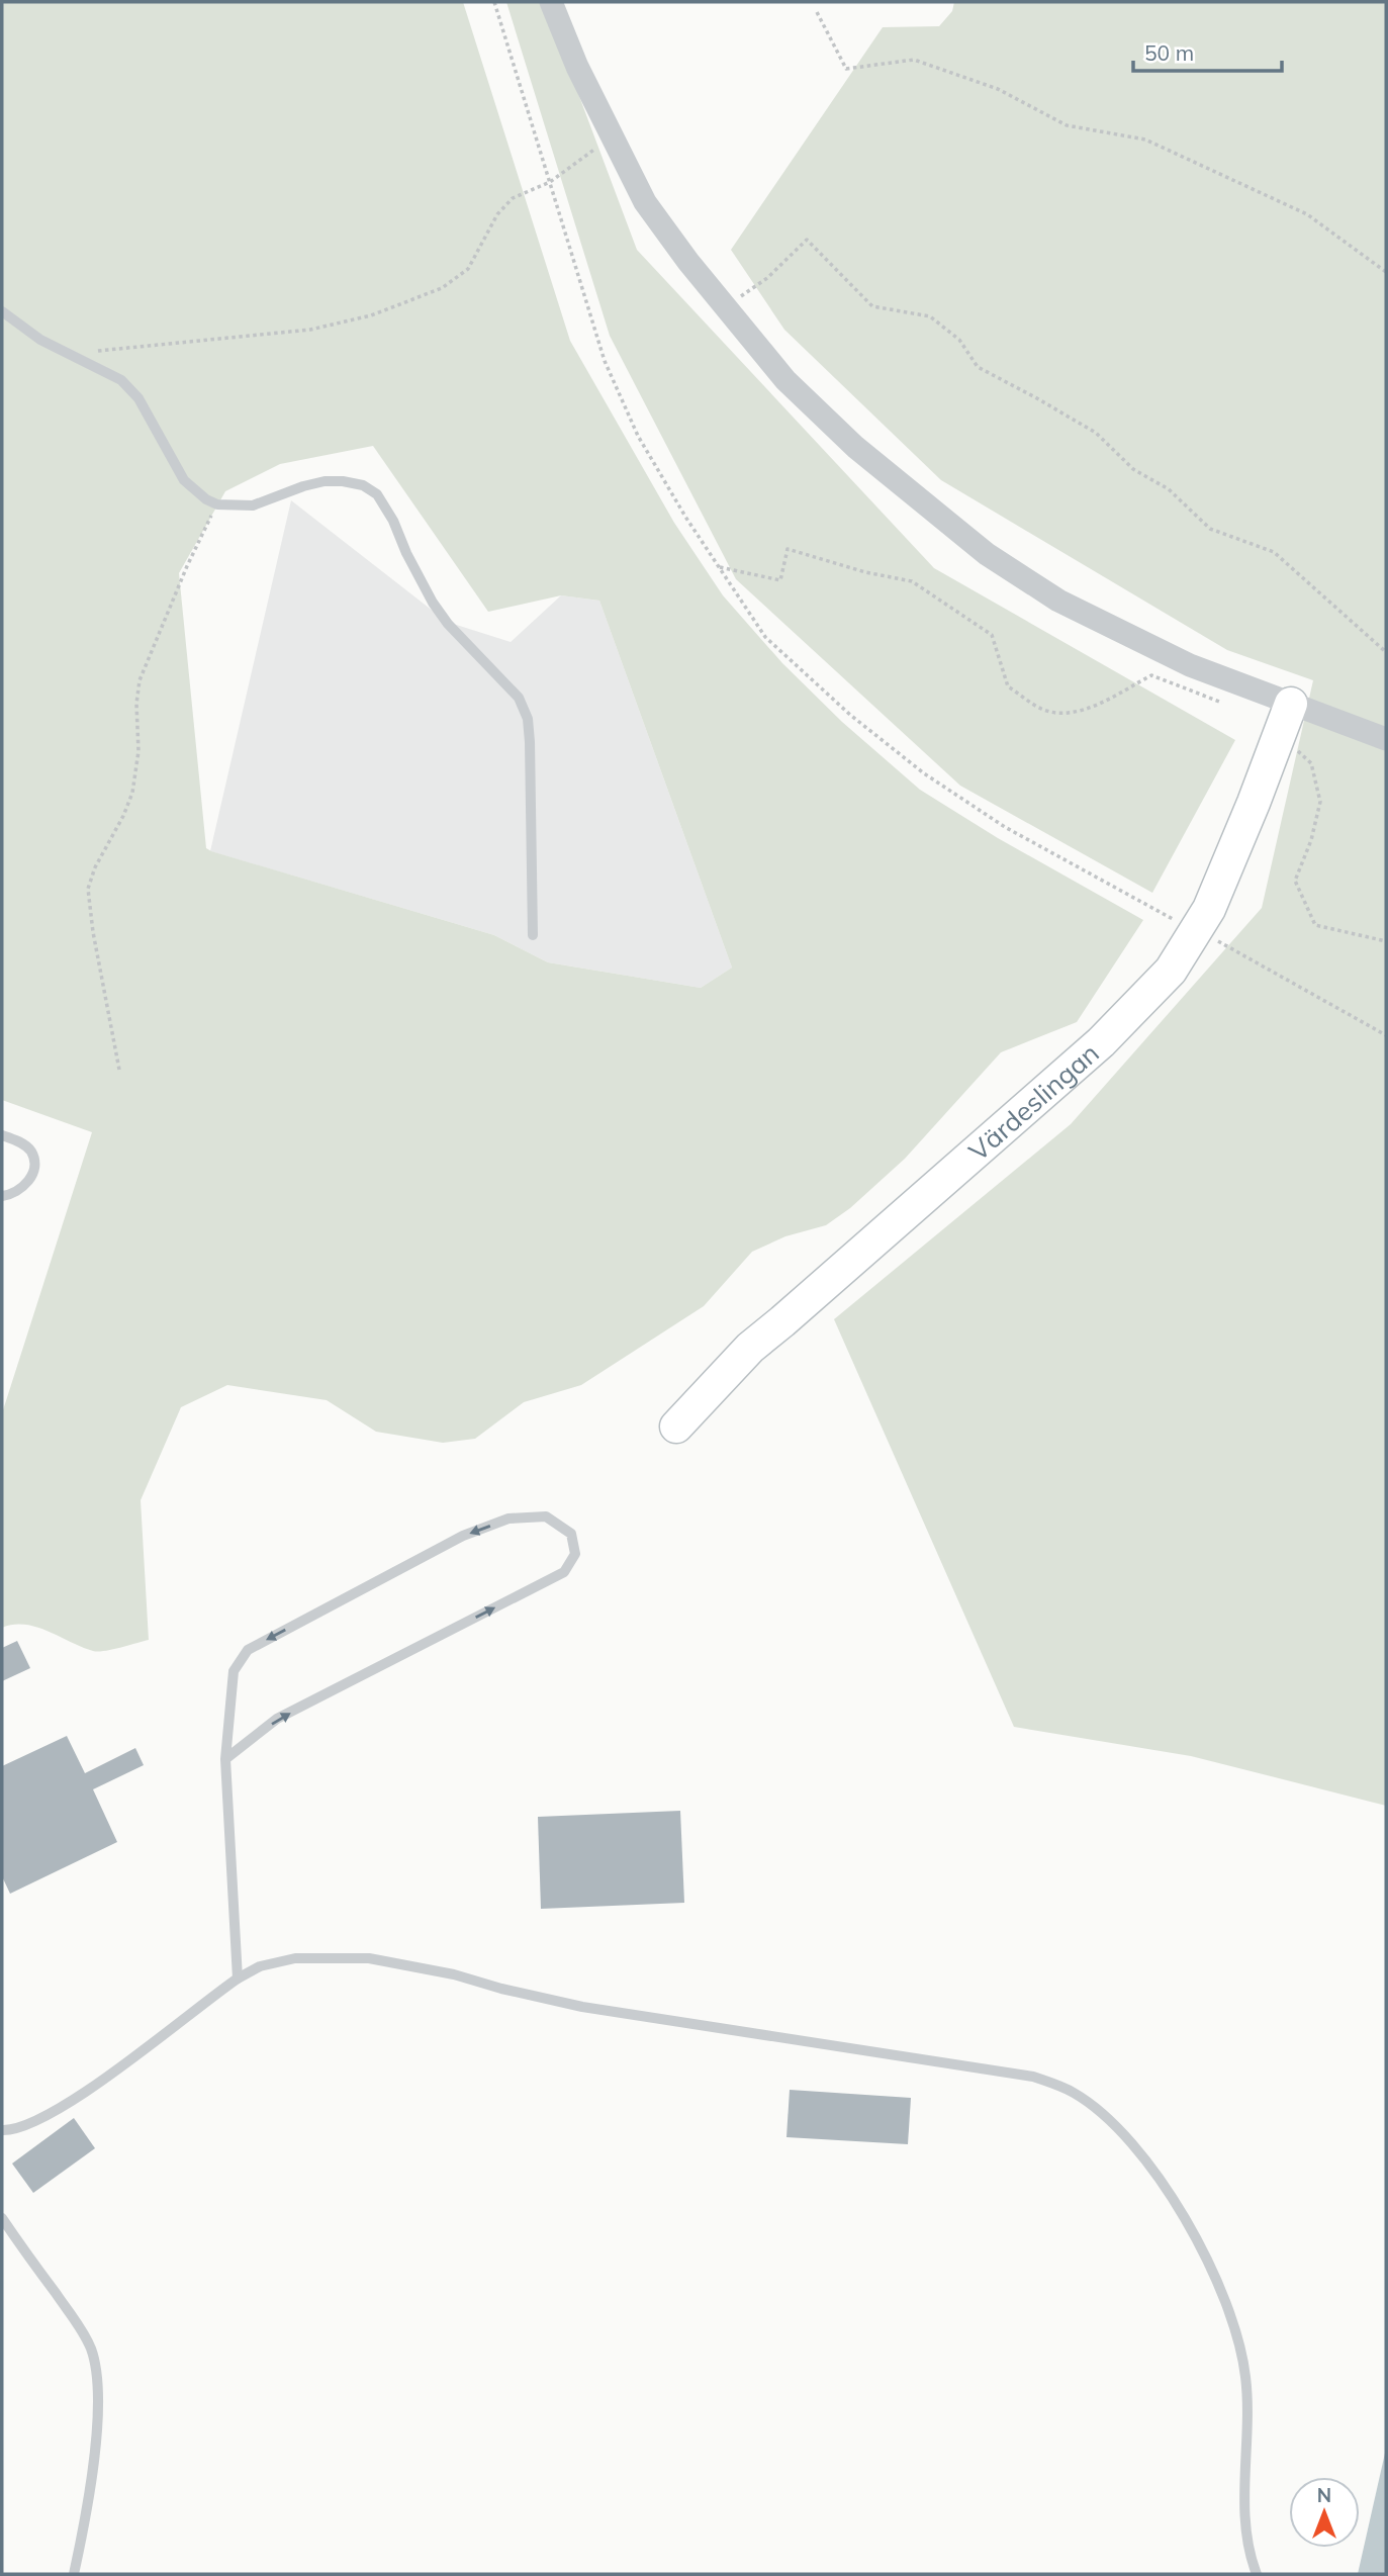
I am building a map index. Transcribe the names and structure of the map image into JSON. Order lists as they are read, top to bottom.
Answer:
{
  "streets": {
    "street": ["Värdeslingan"]
  },
  "scale_bar": "50 m",
  "north": "top"
}
